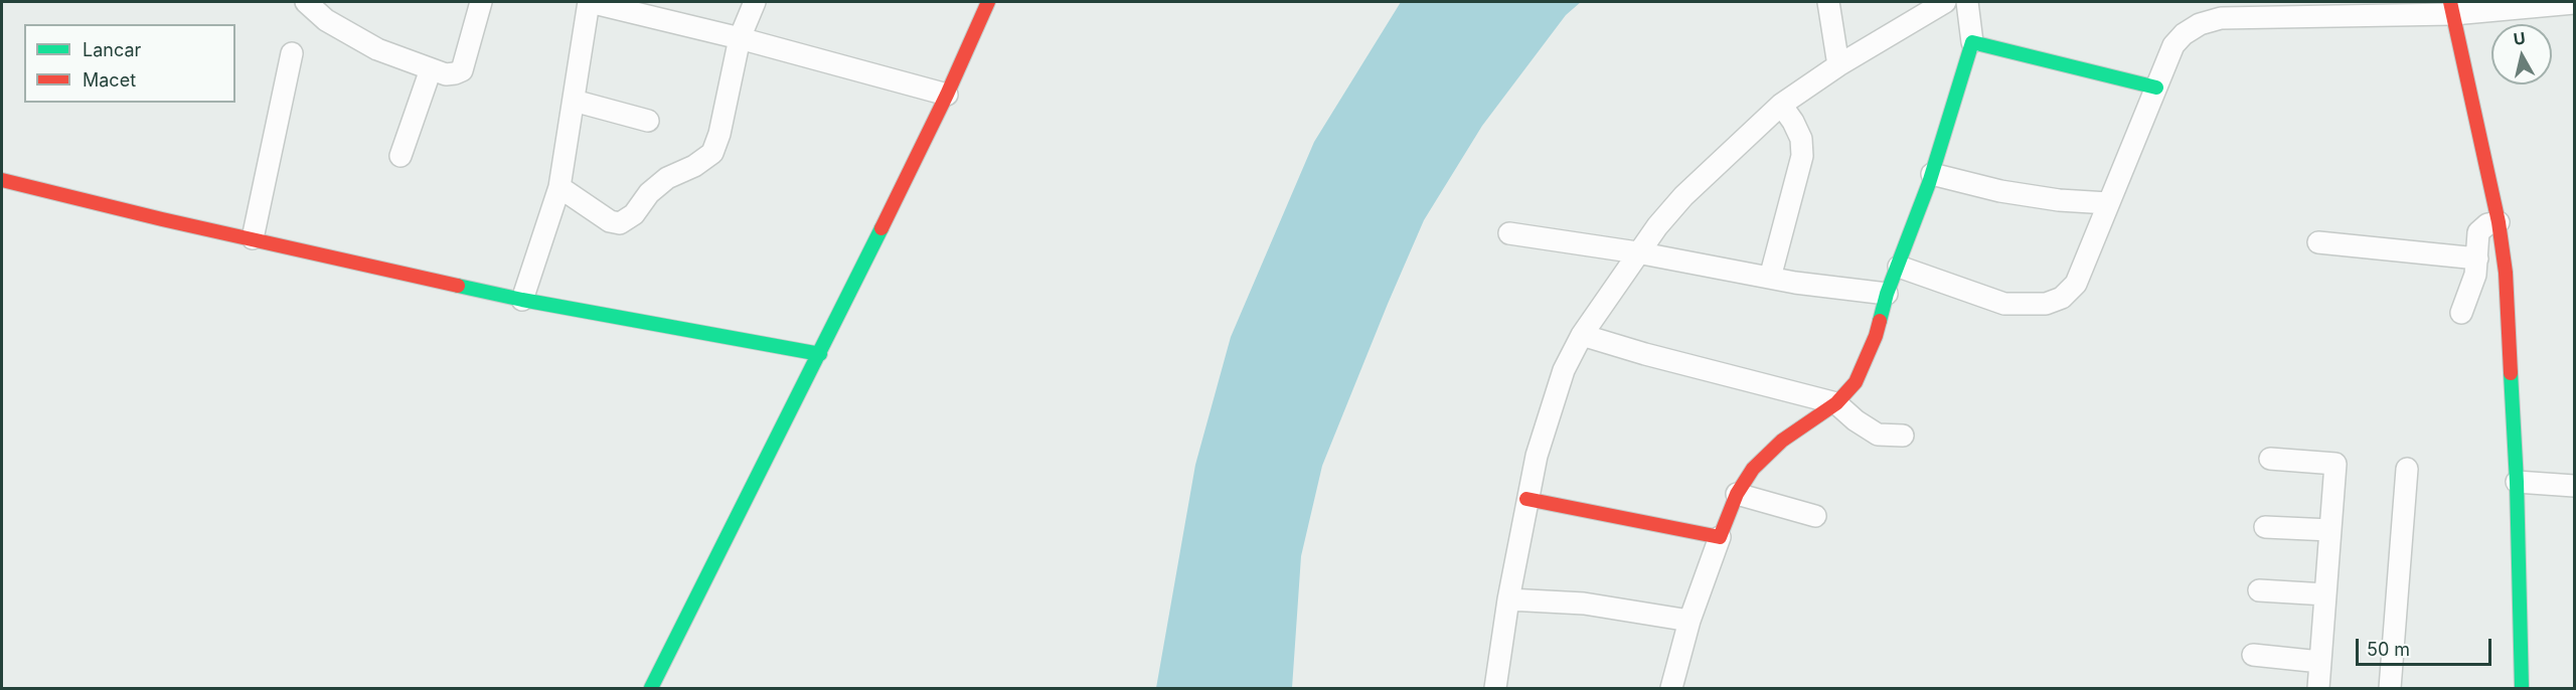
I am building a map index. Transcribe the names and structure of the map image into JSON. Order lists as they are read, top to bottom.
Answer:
{
  "legend": ["Lancar", "Macet"],
  "scale_bar": "50 m",
  "north": "top"
}
